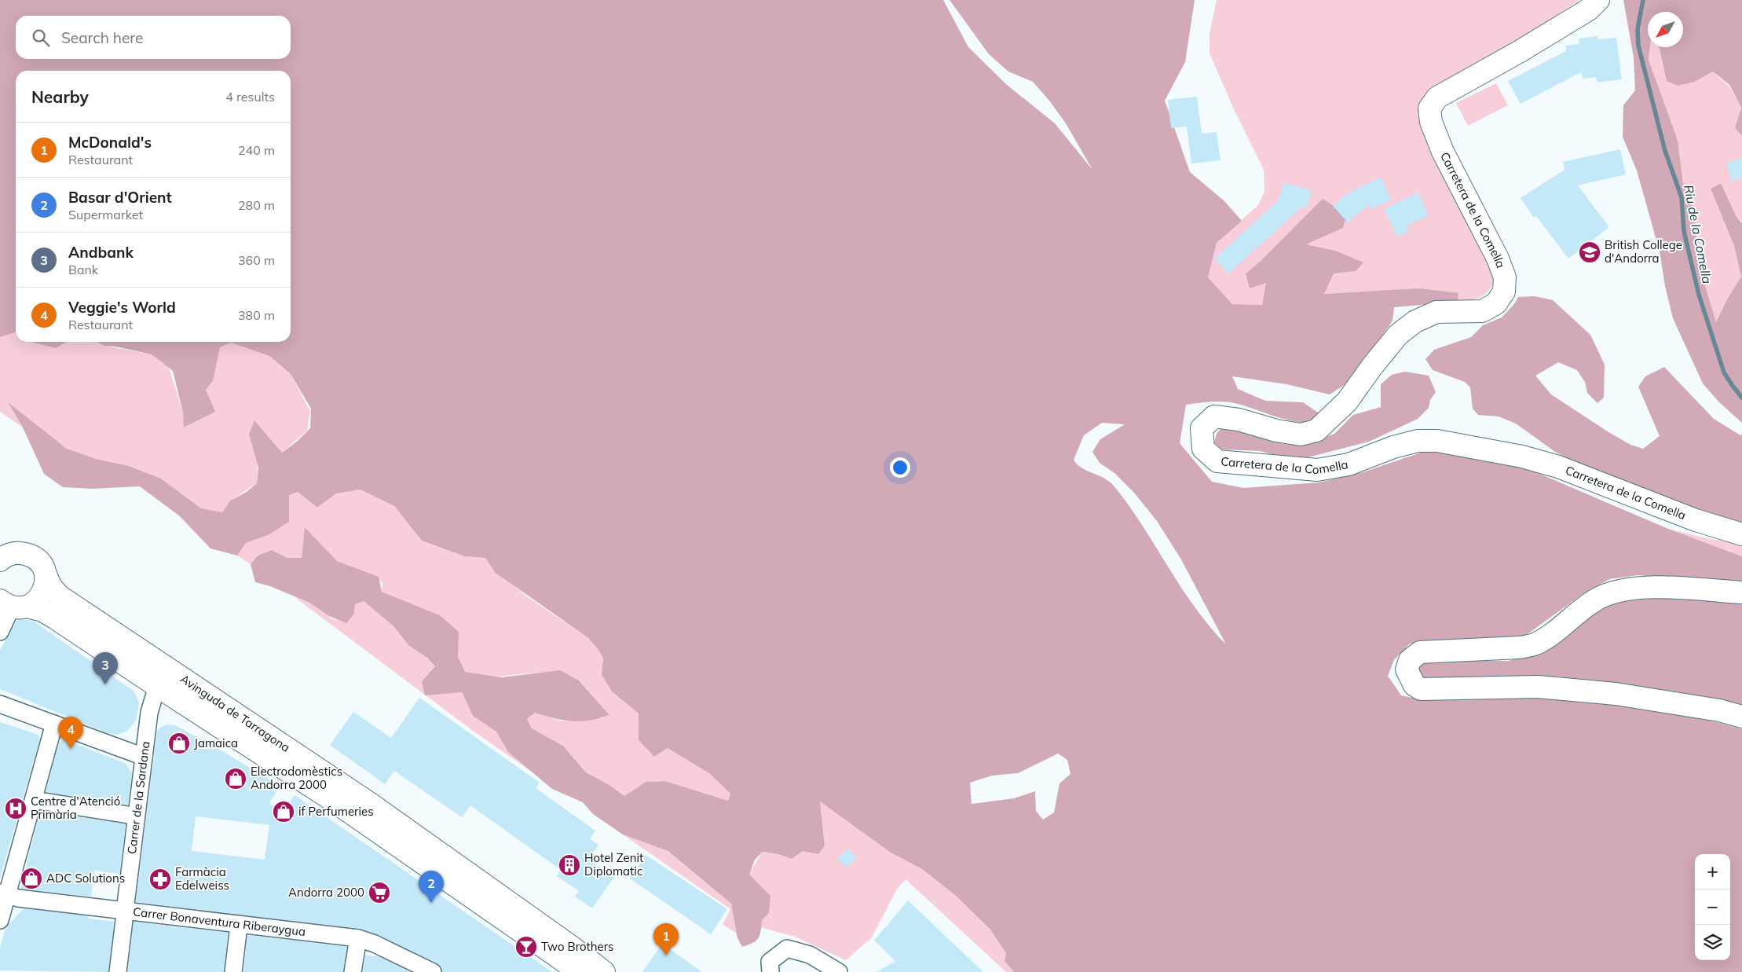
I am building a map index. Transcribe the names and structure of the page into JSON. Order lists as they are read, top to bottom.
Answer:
{
  "streets": {
    "main road": ["Carretera de la Comella", "Avinguda de Tarragona"],
    "street": ["Carrer de la Sardana", "Carrer Bonaventura Riberaygua"]
  },
  "crossings": [
    ["Avinguda de Tarragona", "Carrer de la Sardana"],
    ["Carrer de la Sardana", "Carrer Bonaventura Riberaygua"]
  ],
  "water": ["Riu de la Comella"],
  "places": {
    "school or university": ["British College d'Andorra"],
    "shop": [
      "Jamaica",
      "Electrodomèstics Andorra 2000",
      "if Perfumeries",
      "ADC Solutions"
    ],
    "hospital": ["Centre d'Atenció Primària"],
    "building": ["Hotel Zenit Diplomatic"],
    "pharmacy": ["Farmàcia Edelweiss"],
    "supermarket": ["Andorra 2000"],
    "bar": ["Two Brothers"]
  },
  "north": "bottom left",
  "page": {
    "search": "Search here",
    "heading": ["Nearby", "4 results"],
    "list": [
      {
        "mark": "1",
        "name": "McDonald's",
        "note": "Restaurant",
        "value": "240 m"
      },
      {
        "mark": "2",
        "name": "Basar d'Orient",
        "note": "Supermarket",
        "value": "280 m"
      },
      {
        "mark": "3",
        "name": "Andbank",
        "note": "Bank",
        "value": "360 m"
      },
      {
        "mark": "4",
        "name": "Veggie's World",
        "note": "Restaurant",
        "value": "380 m"
      }
    ],
    "pins": [
      "3",
      "4",
      "2",
      "1"
    ],
    "map_buttons": ["+", "−"]
  }
}
